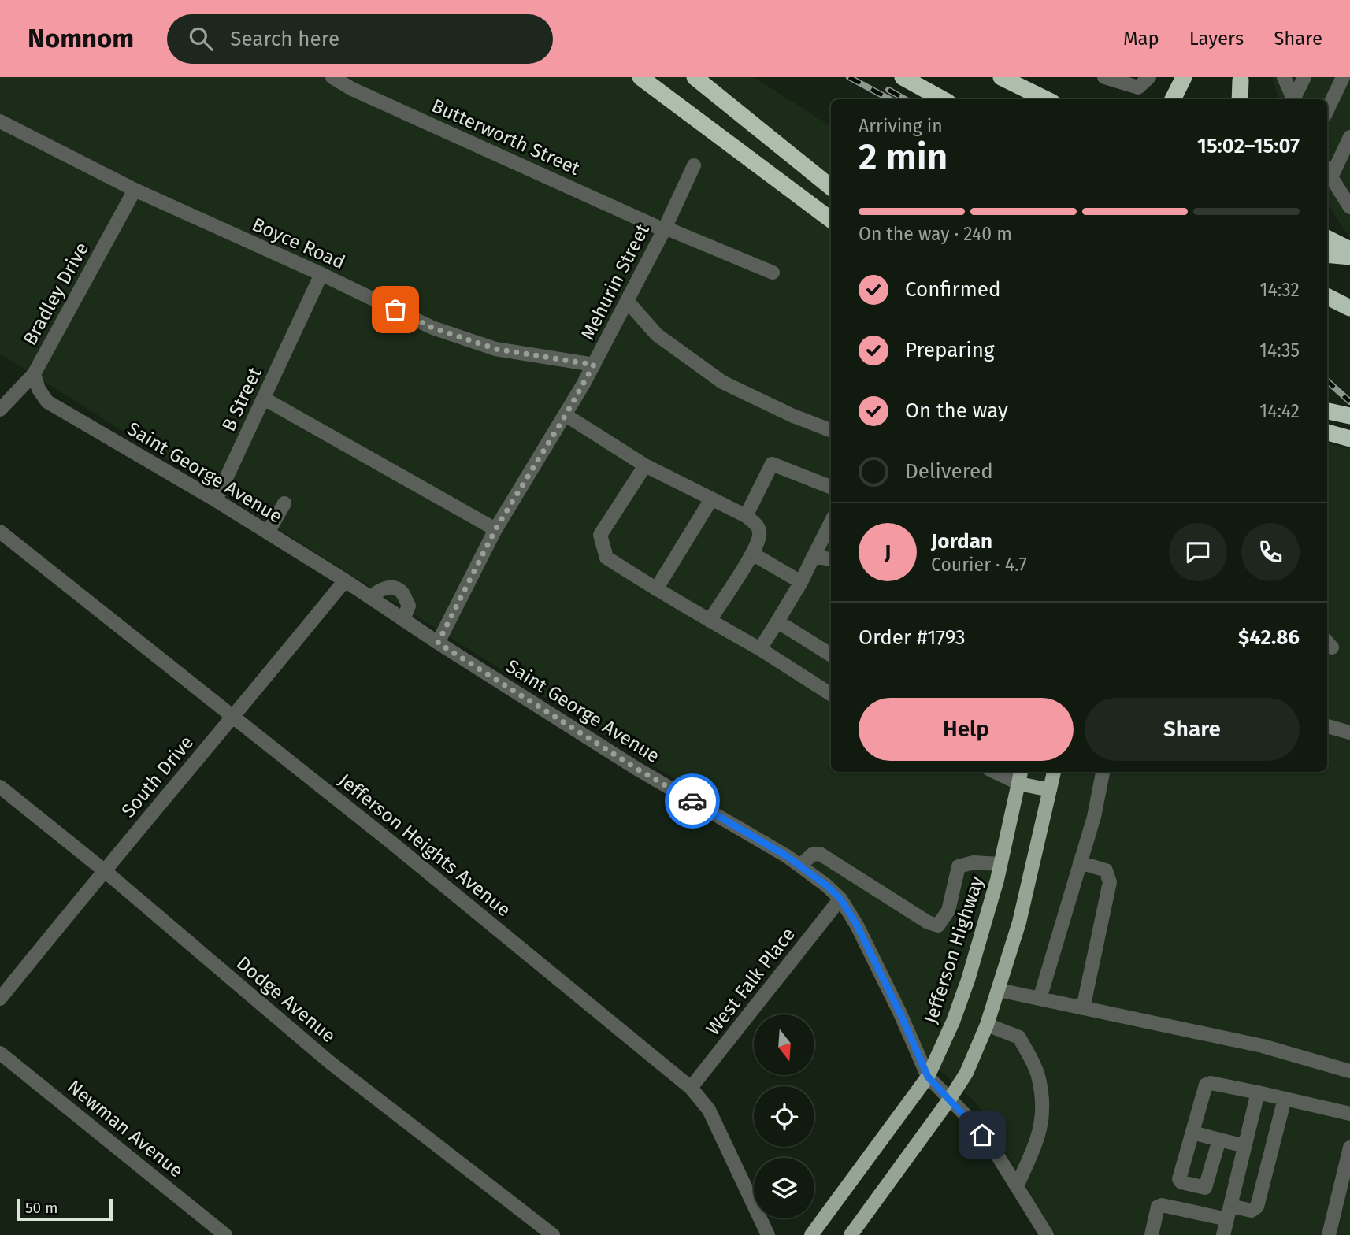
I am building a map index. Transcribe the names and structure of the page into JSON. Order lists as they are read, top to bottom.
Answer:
{
  "streets": {
    "main road": ["Jefferson Highway"],
    "street": [
      "Butterworth Street",
      "Boyce Road",
      "Mehurin Street",
      "Bradley Drive",
      "B Street",
      "Saint George Avenue",
      "South Drive",
      "Jefferson Heights Avenue",
      "West Falk Place",
      "Dodge Avenue",
      "Newman Avenue"
    ]
  },
  "crossings": [
    ["Butterworth Street", "Mehurin Street"],
    ["Boyce Road", "Mehurin Street"],
    ["Boyce Road", "Bradley Drive"],
    ["Boyce Road", "B Street"],
    ["Mehurin Street", "Saint George Avenue"],
    ["Bradley Drive", "Saint George Avenue"],
    ["B Street", "Saint George Avenue"],
    ["Saint George Avenue", "South Drive"],
    ["Saint George Avenue", "Jefferson Highway"],
    ["Saint George Avenue", "West Falk Place"],
    ["South Drive", "Jefferson Heights Avenue"],
    ["South Drive", "Dodge Avenue"],
    ["Jefferson Heights Avenue", "West Falk Place"]
  ],
  "scale_bar": "50 m",
  "north": "bottom",
  "page": {
    "header": "Nomnom",
    "search": "Search here",
    "nav": ["Map", "Layers", "Share"],
    "heading": ["2 min", "Arriving in", "15:02–15:07"],
    "panel": [
      "Jordan",
      "Courier · 4.7",
      "Order #1793",
      "$42.86"
    ],
    "bar": "On the way · 240 m",
    "list": [
      ["Confirmed", "14:32"],
      ["Preparing", "14:35"],
      ["On the way", "14:42"],
      "Delivered"
    ],
    "round": "J",
    "buttons": ["Help", "Share"],
    "scale": "50 m"
  }
}
